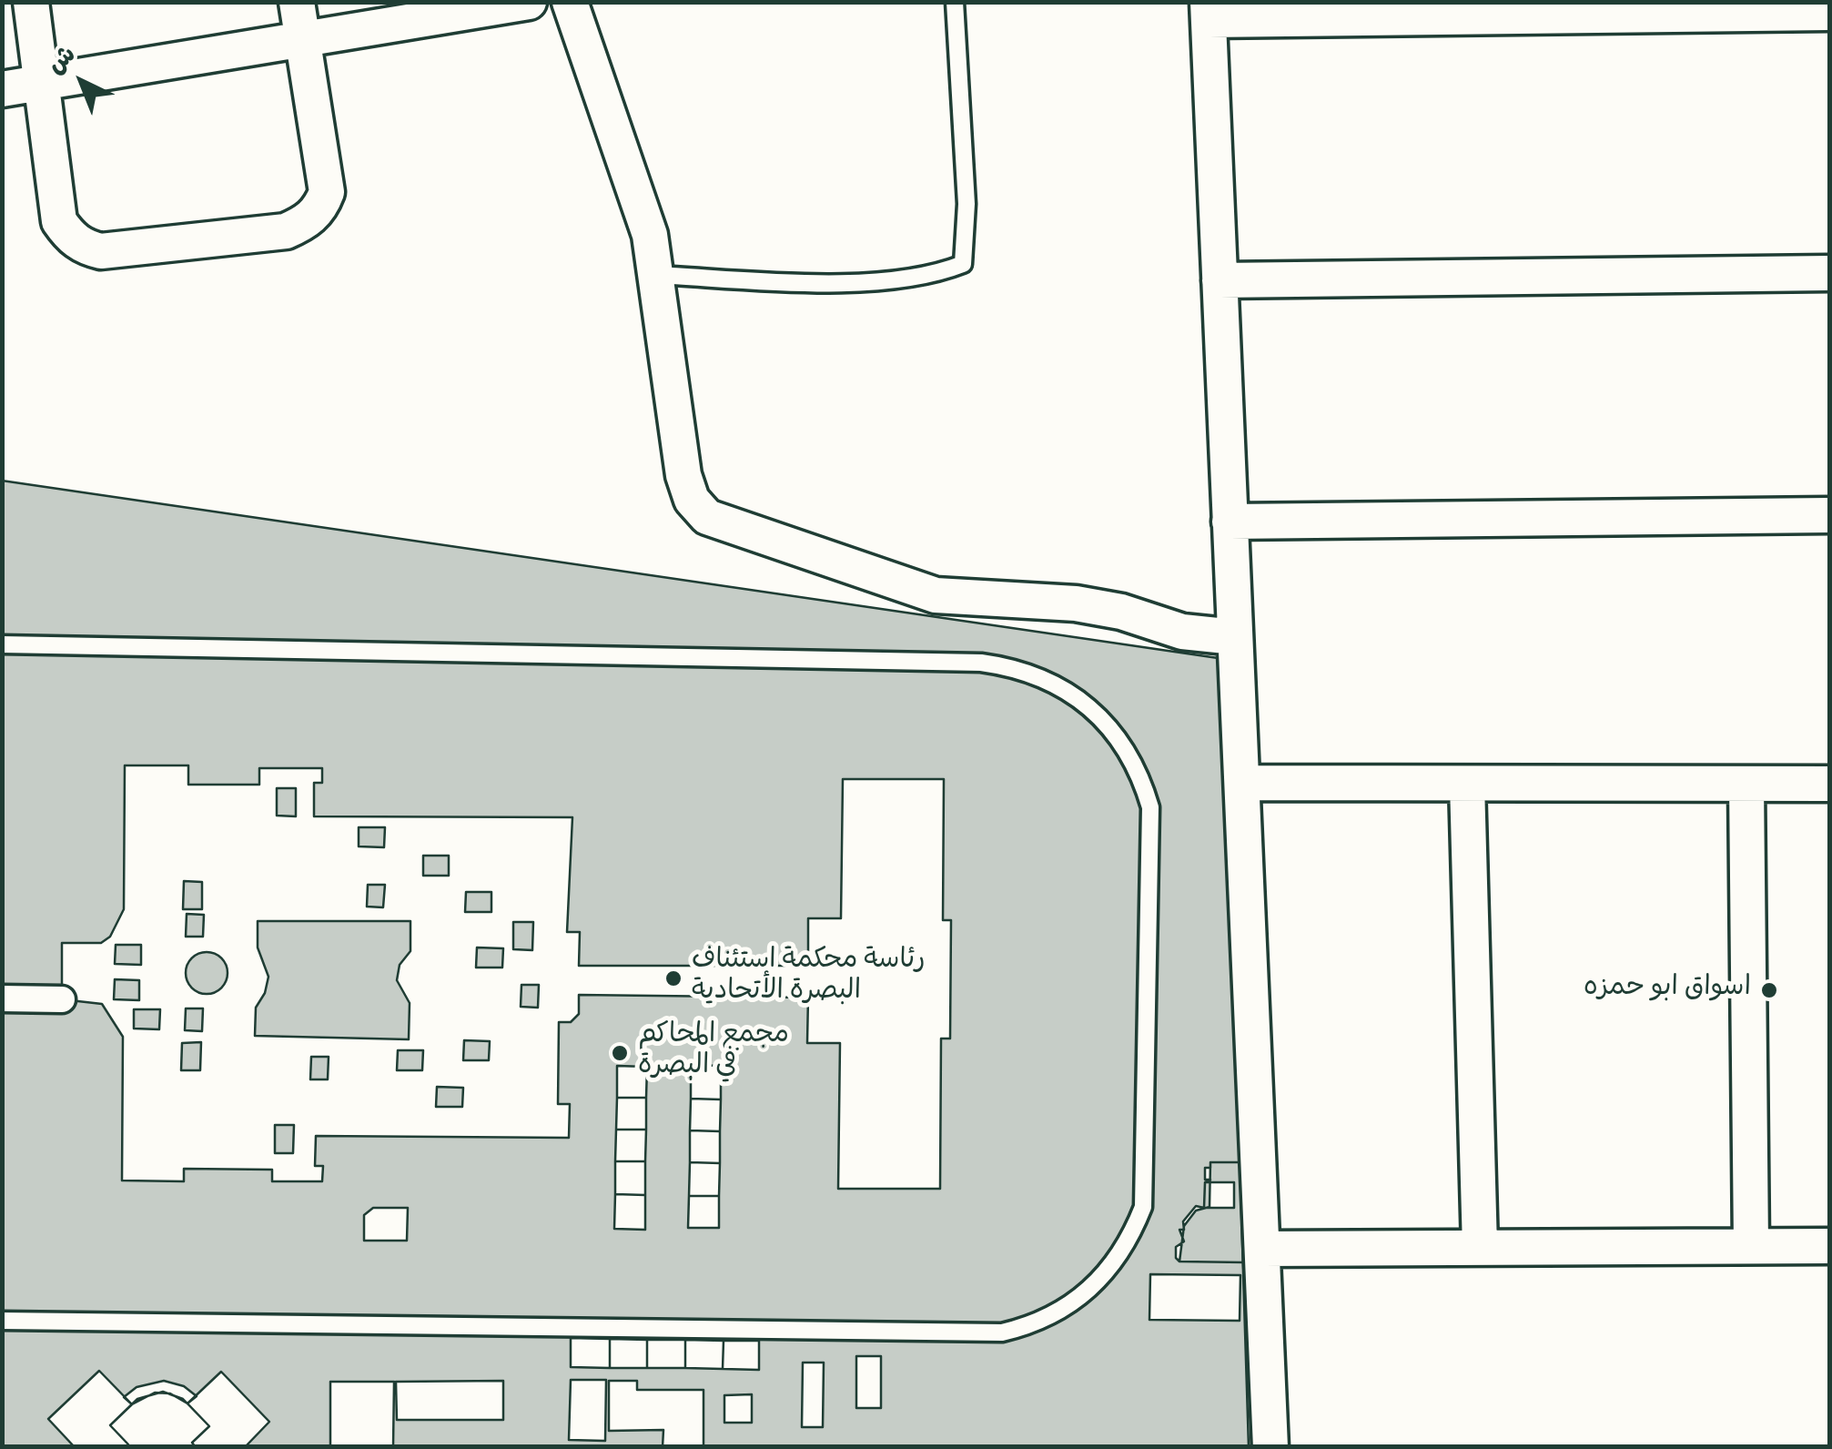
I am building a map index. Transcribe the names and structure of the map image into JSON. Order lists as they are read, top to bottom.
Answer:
{
  "places": ["رئاسة محكمة استئناف البصرة الأتحادية", "اسواق ابو حمزه", "مجمع المحاكم في البصرة"],
  "north": "top left"
}
